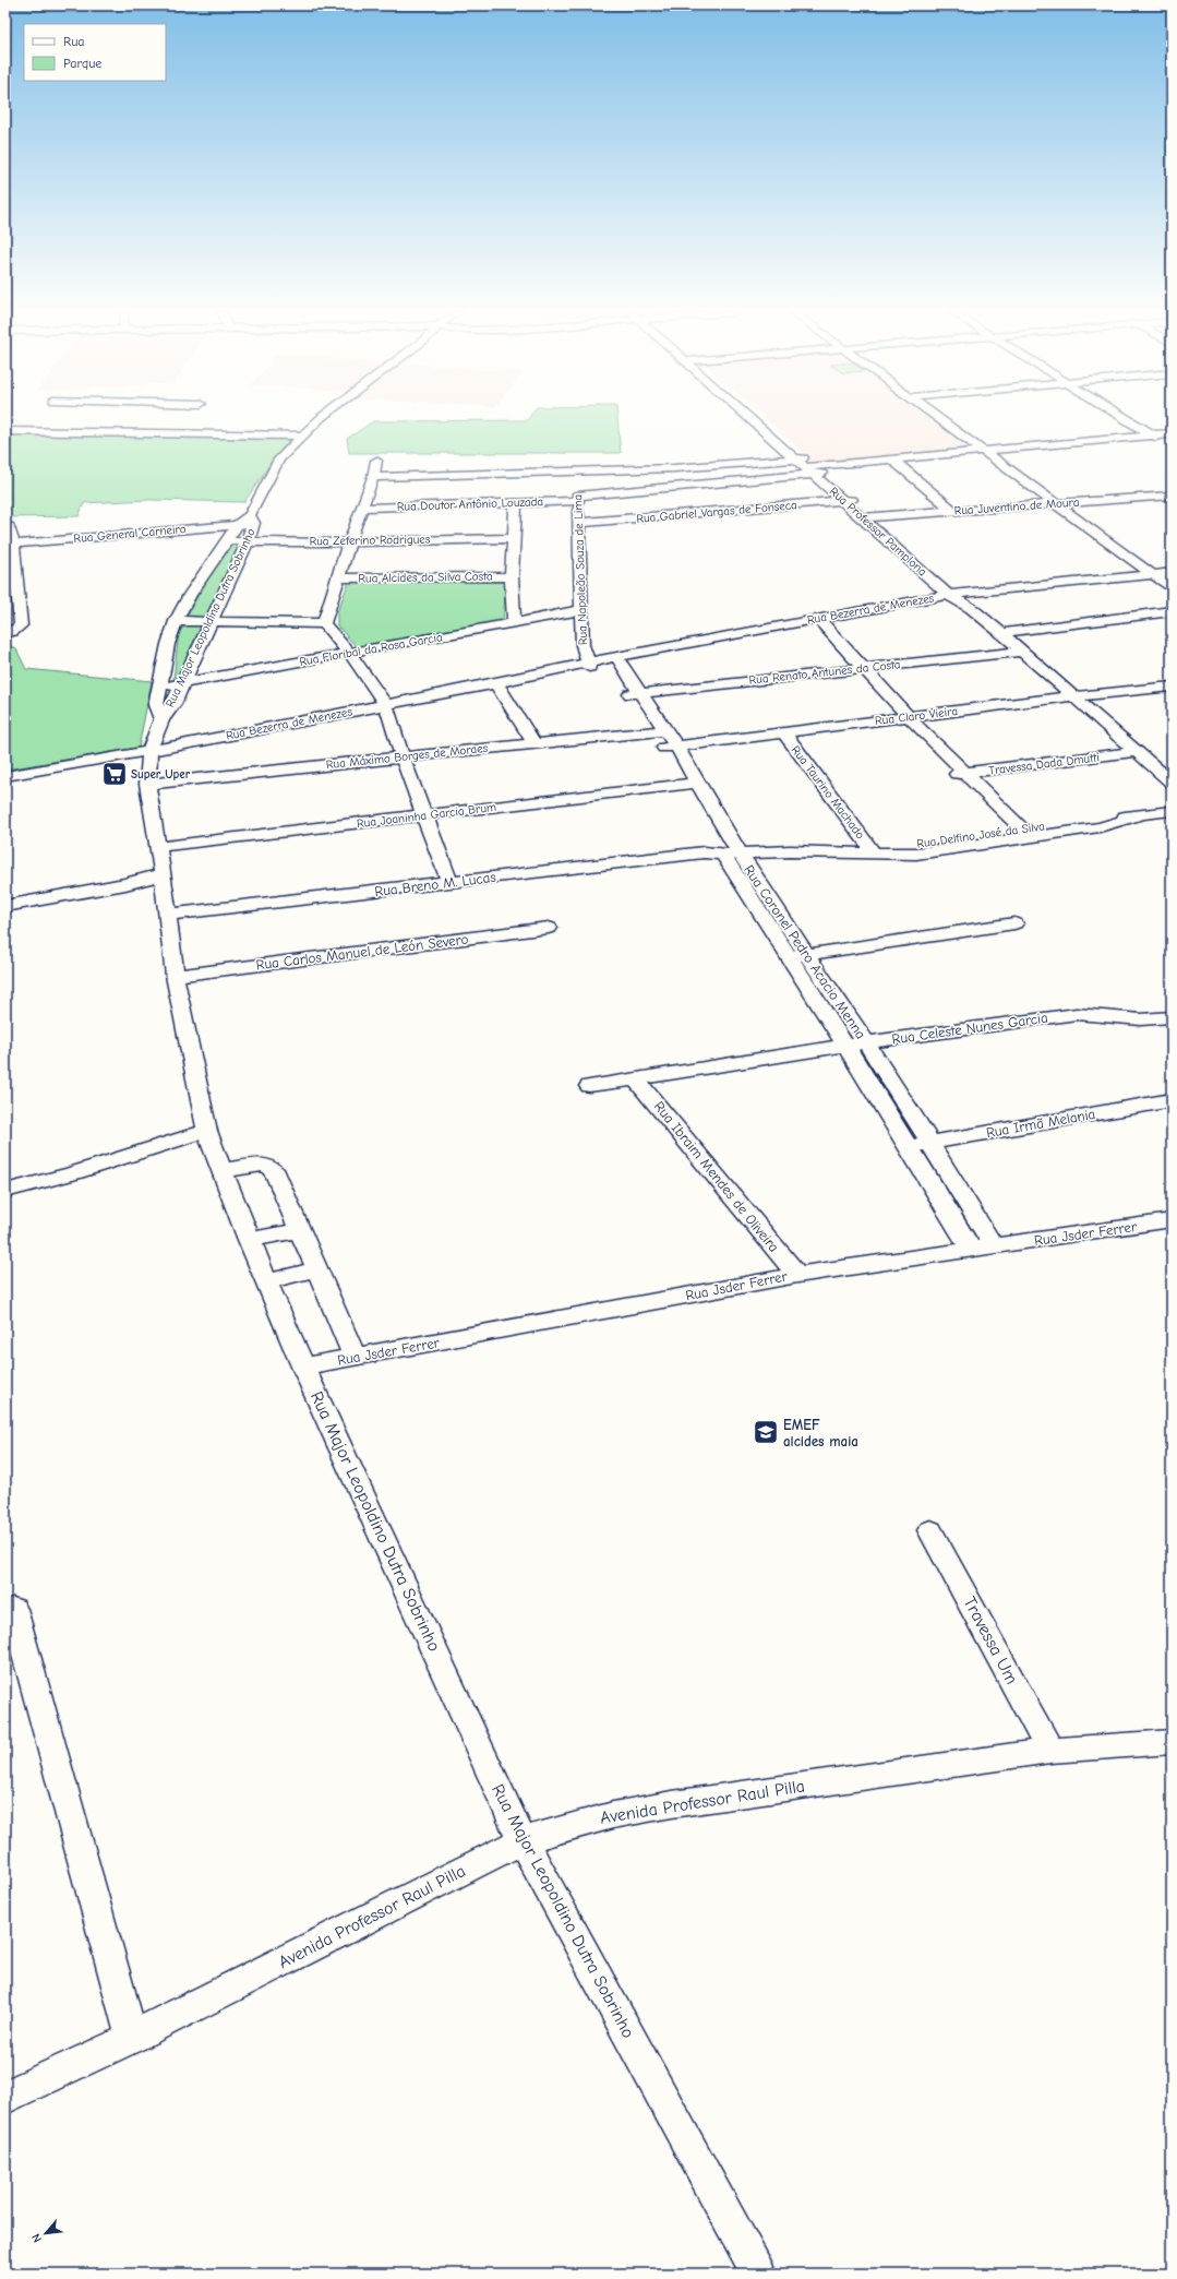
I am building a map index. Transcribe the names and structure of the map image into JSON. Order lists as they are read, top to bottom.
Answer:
{
  "streets": {
    "street": [
      "Rua Doutor Antônio Louzada",
      "Rua Juventino de Moura",
      "Rua Gabriel Vargas de Fonseca",
      "Rua Professor Pamplona",
      "Rua General Carneiro",
      "Rua Zeferino Rodrigues",
      "Rua Napoleão Souza de Lima",
      "Rua Alcides da Silva Costa",
      "Rua Bezerra de Menezes",
      "Rua Major Leopoldino Dutra Sobrinho",
      "Rua Floribal da Rosa Garcia",
      "Rua Renato Antunes da Costa",
      "Rua Claro Vieira",
      "Rua Máximo Borges de Moraes",
      "Travessa Dada Dmutti",
      "Rua Taurino Machado",
      "Rua Joaninha Garcia Brum",
      "Rua Delfino José da Silva",
      "Rua Breno M. Lucas",
      "Rua Carlos Manuel de León Severo",
      "Rua Coronel Pedro Acacio Menna",
      "Rua Celeste Nunes Garcia",
      "Rua Irmã Melania",
      "Rua Ibraim Mendes de Oliveira",
      "Rua Jsder Ferrer",
      "Travessa Um",
      "Avenida Professor Raul Pilla"
    ]
  },
  "crossings": [
    ["Rua Doutor Antônio Louzada", "Rua Professor Pamplona"],
    ["Rua Doutor Antônio Louzada", "Rua Napoleão Souza de Lima"],
    ["Rua Juventino de Moura", "Rua Professor Pamplona"],
    ["Rua Gabriel Vargas de Fonseca", "Rua Professor Pamplona"],
    ["Rua Gabriel Vargas de Fonseca", "Rua Napoleão Souza de Lima"],
    ["Rua Professor Pamplona", "Rua Bezerra de Menezes"],
    ["Rua Professor Pamplona", "Rua Renato Antunes da Costa"],
    ["Rua Professor Pamplona", "Rua Claro Vieira"],
    ["Rua Professor Pamplona", "Travessa Dada Dmutti"],
    ["Rua General Carneiro", "Rua Major Leopoldino Dutra Sobrinho"],
    ["Rua Zeferino Rodrigues", "Rua Major Leopoldino Dutra Sobrinho"],
    ["Rua Napoleão Souza de Lima", "Rua Bezerra de Menezes"],
    ["Rua Napoleão Souza de Lima", "Rua Floribal da Rosa Garcia"],
    ["Rua Bezerra de Menezes", "Rua Major Leopoldino Dutra Sobrinho"],
    ["Rua Bezerra de Menezes", "Rua Coronel Pedro Acacio Menna"],
    ["Rua Major Leopoldino Dutra Sobrinho", "Rua Floribal da Rosa Garcia"],
    ["Rua Major Leopoldino Dutra Sobrinho", "Rua Máximo Borges de Moraes"],
    ["Rua Major Leopoldino Dutra Sobrinho", "Rua Joaninha Garcia Brum"],
    ["Rua Major Leopoldino Dutra Sobrinho", "Rua Breno M. Lucas"],
    ["Rua Major Leopoldino Dutra Sobrinho", "Rua Carlos Manuel de León Severo"],
    ["Rua Major Leopoldino Dutra Sobrinho", "Rua Jsder Ferrer"],
    ["Rua Major Leopoldino Dutra Sobrinho", "Avenida Professor Raul Pilla"],
    ["Rua Renato Antunes da Costa", "Rua Coronel Pedro Acacio Menna"],
    ["Rua Claro Vieira", "Rua Taurino Machado"],
    ["Rua Claro Vieira", "Rua Coronel Pedro Acacio Menna"],
    ["Rua Máximo Borges de Moraes", "Rua Coronel Pedro Acacio Menna"],
    ["Rua Taurino Machado", "Rua Delfino José da Silva"],
    ["Rua Joaninha Garcia Brum", "Rua Coronel Pedro Acacio Menna"],
    ["Rua Delfino José da Silva", "Rua Breno M. Lucas"],
    ["Rua Delfino José da Silva", "Rua Coronel Pedro Acacio Menna"],
    ["Rua Breno M. Lucas", "Rua Coronel Pedro Acacio Menna"],
    ["Rua Coronel Pedro Acacio Menna", "Rua Celeste Nunes Garcia"],
    ["Rua Coronel Pedro Acacio Menna", "Rua Irmã Melania"],
    ["Rua Coronel Pedro Acacio Menna", "Rua Jsder Ferrer"],
    ["Rua Celeste Nunes Garcia", "Rua Ibraim Mendes de Oliveira"],
    ["Rua Ibraim Mendes de Oliveira", "Rua Jsder Ferrer"],
    ["Travessa Um", "Avenida Professor Raul Pilla"]
  ],
  "places": {
    "supermarket": ["Super Uper"],
    "school or university": ["EMEF alcides maia"]
  },
  "legend": ["Rua", "Parque"],
  "north": "bottom left"
}
